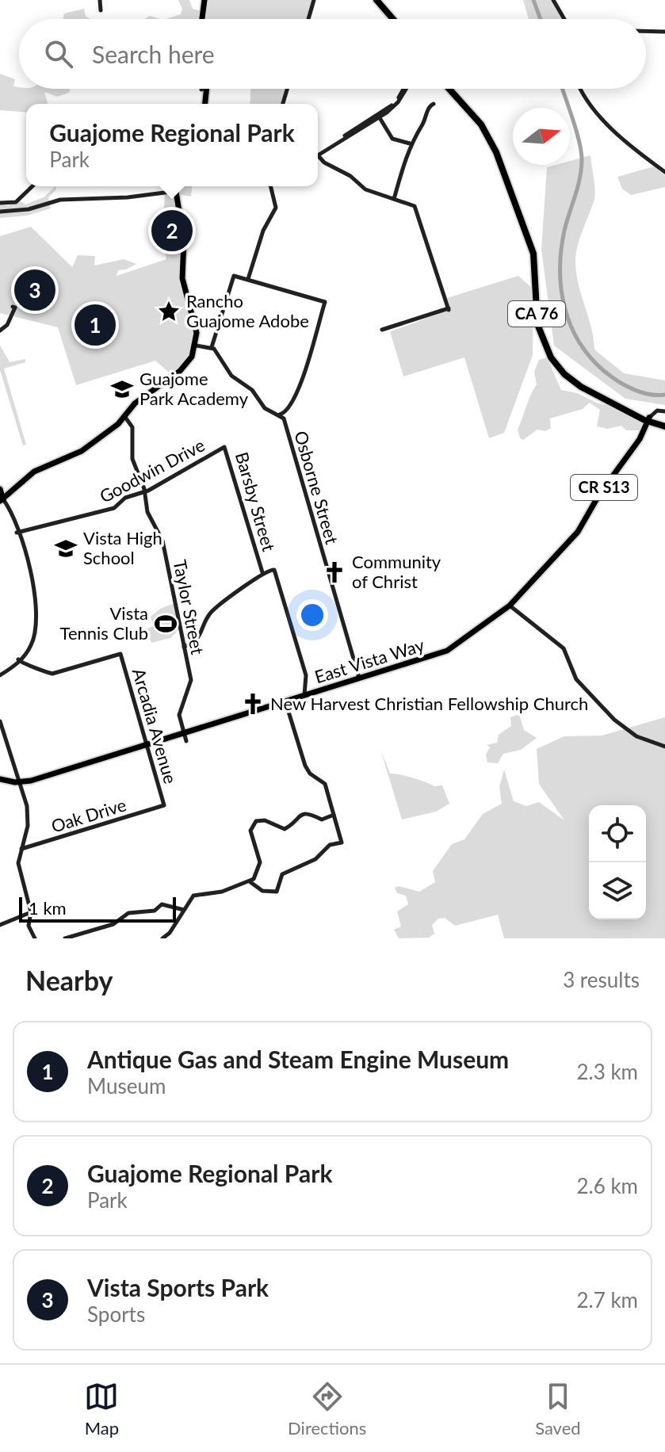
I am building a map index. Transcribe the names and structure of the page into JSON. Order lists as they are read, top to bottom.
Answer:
{
  "streets": {
    "highway": ["CA 76"],
    "main road": ["CR S13", "East Vista Way"],
    "street": [
      "Goodwin Drive",
      "Osborne Street",
      "Barsby Street",
      "Taylor Street",
      "Arcadia Avenue",
      "Oak Drive"
    ]
  },
  "crossings": [
    ["CA 76", "East Vista Way"],
    ["Goodwin Drive", "Barsby Street"],
    ["Goodwin Drive", "Taylor Street"],
    ["Osborne Street", "East Vista Way"],
    ["Barsby Street", "East Vista Way"],
    ["Taylor Street", "East Vista Way"],
    ["East Vista Way", "Arcadia Avenue"],
    ["Arcadia Avenue", "Oak Drive"]
  ],
  "places": {
    "place": ["Rancho Guajome Adobe"],
    "school or university": ["Guajome Park Academy", "Vista High School"],
    "church": ["Community of Christ", "New Harvest Christian Fellowship Church"],
    "sports": ["Vista Tennis Club"]
  },
  "scale_bar": "1 km",
  "north": "right",
  "page": {
    "search": "Search here",
    "popup": ["Guajome Regional Park", "Park"],
    "pins": ["2", "3", "1"],
    "scale": "1 km",
    "heading": ["Nearby", "3 results"],
    "list": [
      {
        "mark": "1",
        "name": "Antique Gas and Steam Engine Museum",
        "note": "Museum",
        "value": "2.3 km"
      },
      {
        "mark": "2",
        "name": "Guajome Regional Park",
        "note": "Park",
        "value": "2.6 km"
      },
      {
        "mark": "3",
        "name": "Vista Sports Park",
        "note": "Sports",
        "value": "2.7 km"
      }
    ],
    "nav": ["Map", "Directions", "Saved"]
  }
}
